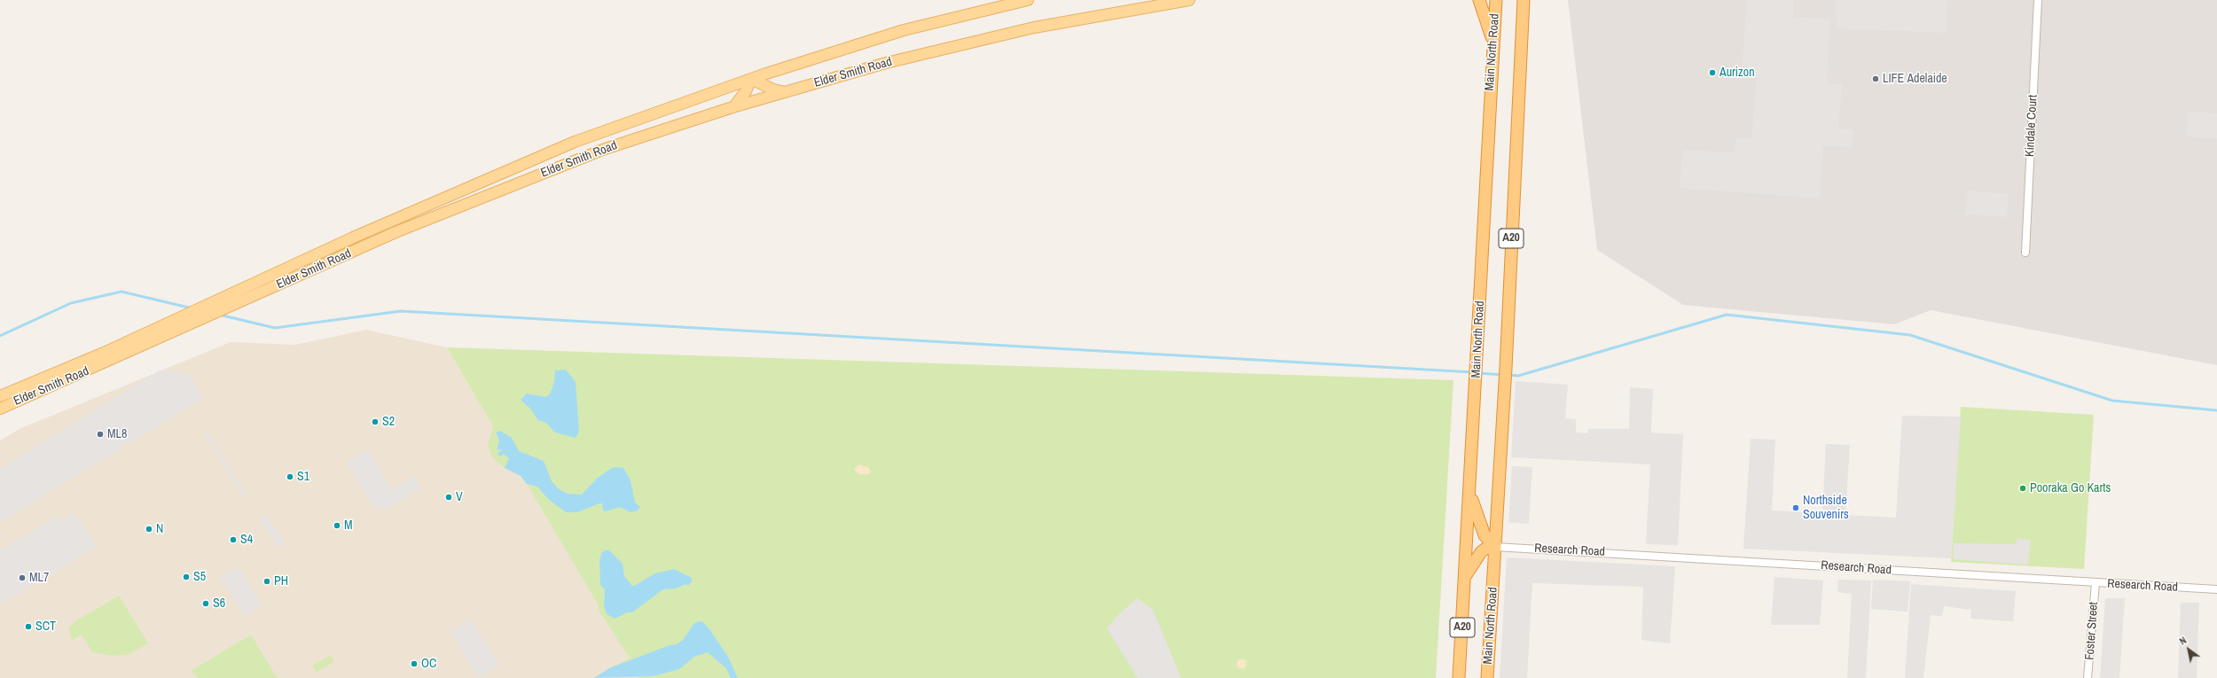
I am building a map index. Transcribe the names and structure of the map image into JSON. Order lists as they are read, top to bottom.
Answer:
{
  "streets": {
    "highway": ["Main North Road", "A20"],
    "main road": ["Elder Smith Road"],
    "street": ["Kindale Court", "Research Road", "Foster Street"]
  },
  "crossings": [
    ["Main North Road", "Research Road"],
    ["Research Road", "Foster Street"]
  ],
  "places": [
    "Aurizon",
    "LIFE Adelaide",
    "S2",
    "ML8",
    "S1",
    "Pooraka Go Karts",
    "V",
    "Northside Souvenirs",
    "M",
    "N",
    "S4",
    "S5",
    "ML7",
    "PH",
    "S6",
    "SCT",
    "OC"
  ],
  "north": "top left"
}
